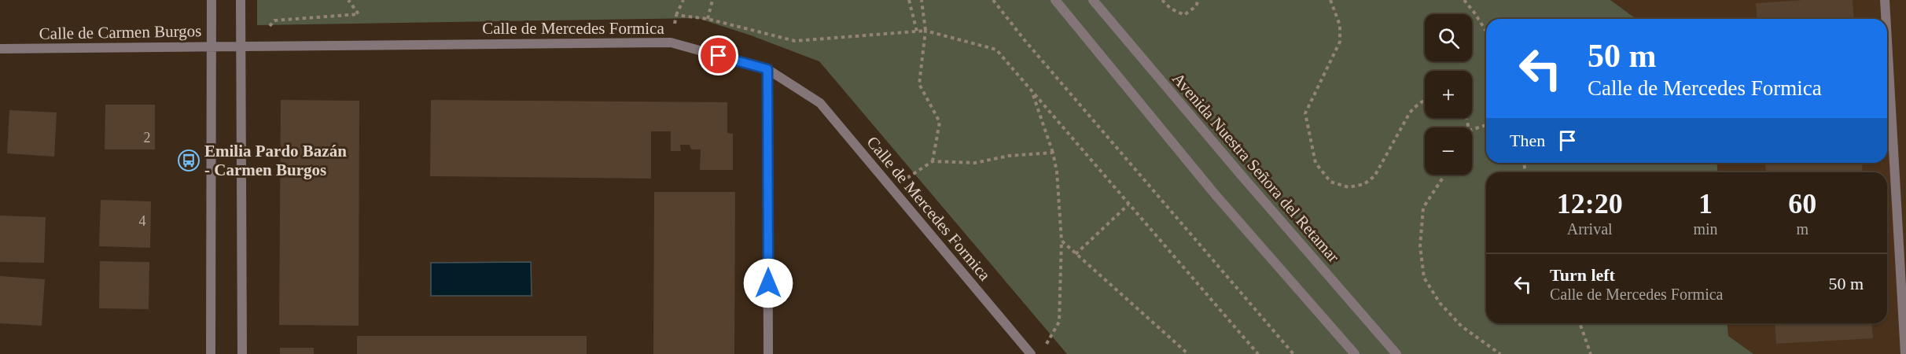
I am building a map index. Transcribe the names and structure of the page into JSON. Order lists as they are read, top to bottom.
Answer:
{
  "streets": {
    "street": ["Calle de Mercedes Formica", "Calle de Carmen Burgos", "Avenida Nuestra Señora del Retamar"]
  },
  "crossings": [
    ["Calle de Mercedes Formica", "Calle de Carmen Burgos"]
  ],
  "places": {
    "bus stop": ["Emilia Pardo Bazán - Carmen Burgos"]
  },
  "house_numbers": ["2", "4"],
  "page": {
    "map_buttons": ["+", "−"],
    "turn": ["50 m", "Calle de Mercedes Formica"],
    "then": "Then",
    "eta": [
      "12:20",
      "Arrival",
      "1",
      "min",
      "60",
      "m"
    ],
    "list": [
      {
        "name": "Turn left",
        "note": "Calle de Mercedes Formica",
        "value": "50 m"
      }
    ]
  }
}
